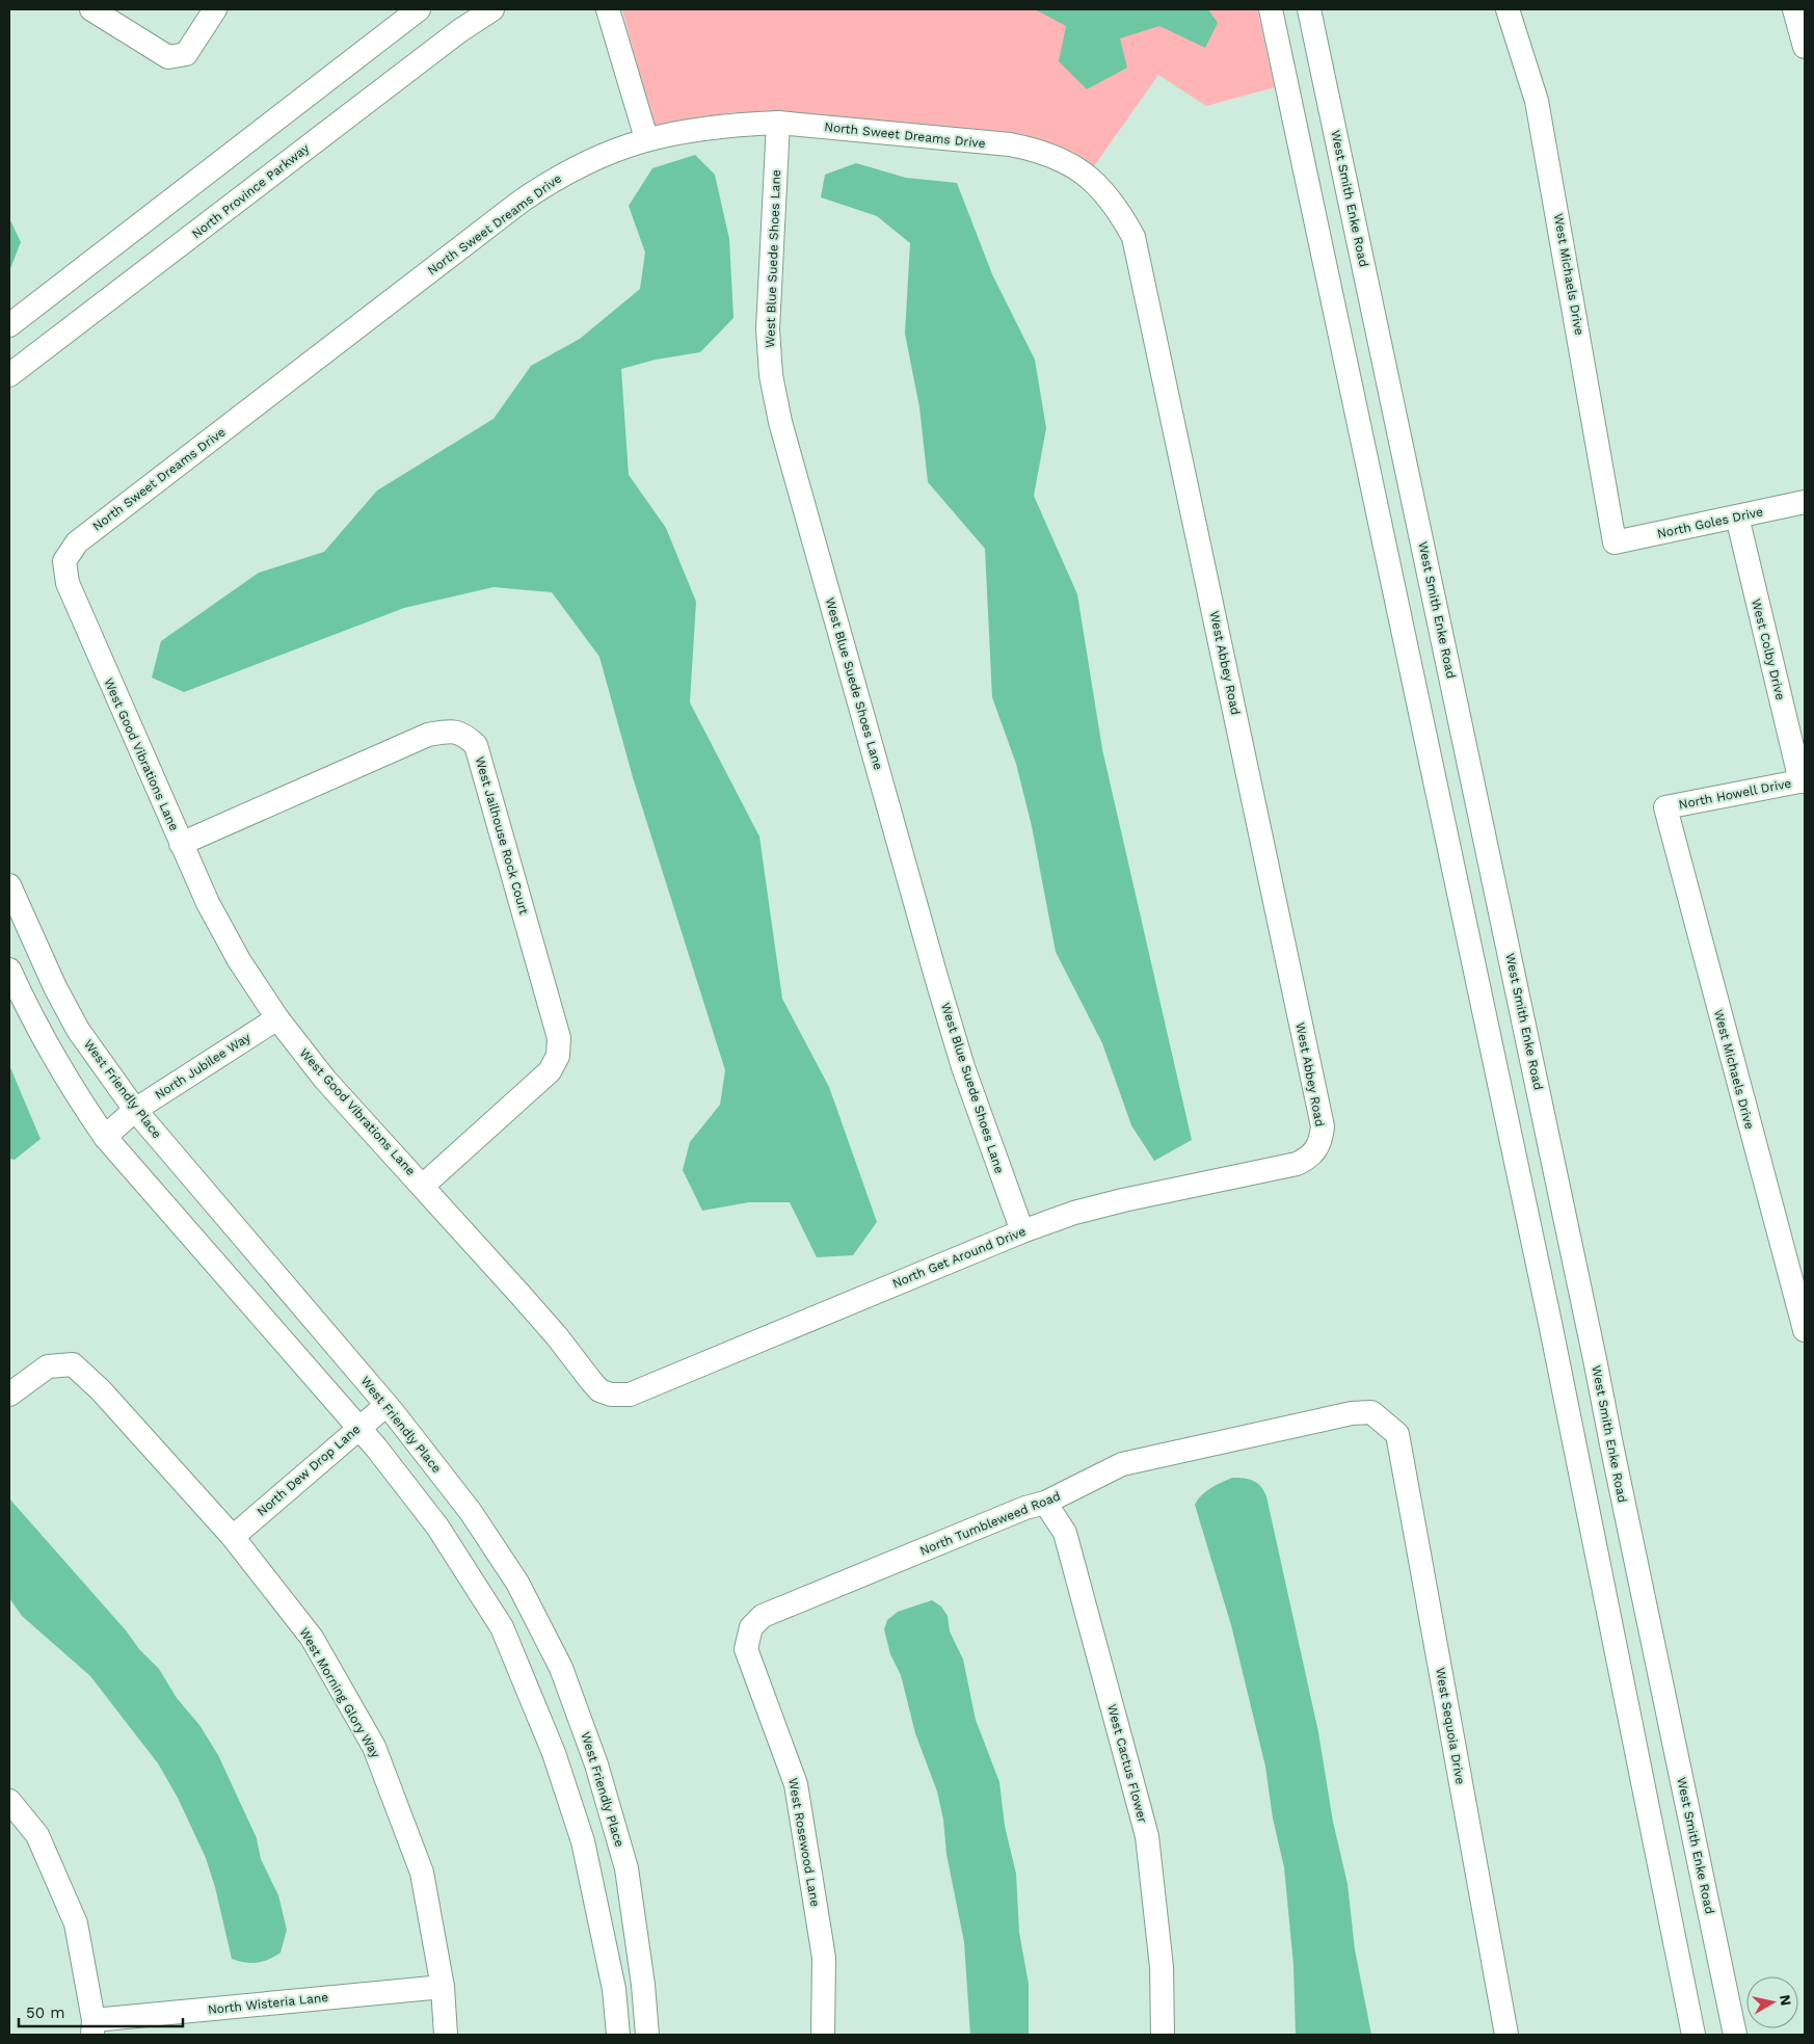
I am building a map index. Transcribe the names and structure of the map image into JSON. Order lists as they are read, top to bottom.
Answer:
{
  "streets": {
    "street": [
      "North Sweet Dreams Drive",
      "North Province Parkway",
      "West Smith Enke Road",
      "West Blue Suede Shoes Lane",
      "West Michaels Drive",
      "North Goles Drive",
      "West Colby Drive",
      "West Abbey Road",
      "West Good Vibrations Lane",
      "North Howell Drive",
      "West Jailhouse Rock Court",
      "North Jubilee Way",
      "West Friendly Place",
      "North Get Around Drive",
      "North Dew Drop Lane",
      "North Tumbleweed Road",
      "West Morning Glory Way",
      "West Sequoia Drive",
      "West Cactus Flower",
      "West Rosewood Lane",
      "North Wisteria Lane"
    ]
  },
  "crossings": [
    ["North Sweet Dreams Drive", "West Blue Suede Shoes Lane"],
    ["North Sweet Dreams Drive", "West Abbey Road"],
    ["North Sweet Dreams Drive", "West Good Vibrations Lane"],
    ["West Blue Suede Shoes Lane", "North Get Around Drive"],
    ["West Michaels Drive", "North Goles Drive"],
    ["West Michaels Drive", "North Howell Drive"],
    ["North Goles Drive", "West Colby Drive"],
    ["West Colby Drive", "North Howell Drive"],
    ["West Abbey Road", "North Get Around Drive"],
    ["West Good Vibrations Lane", "West Jailhouse Rock Court"],
    ["West Good Vibrations Lane", "North Jubilee Way"],
    ["West Good Vibrations Lane", "North Get Around Drive"],
    ["North Jubilee Way", "West Friendly Place"],
    ["West Friendly Place", "North Dew Drop Lane"],
    ["North Dew Drop Lane", "West Morning Glory Way"],
    ["North Tumbleweed Road", "West Sequoia Drive"],
    ["North Tumbleweed Road", "West Cactus Flower"],
    ["North Tumbleweed Road", "West Rosewood Lane"],
    ["West Morning Glory Way", "North Wisteria Lane"]
  ],
  "scale_bar": "50 m",
  "north": "right"
}
